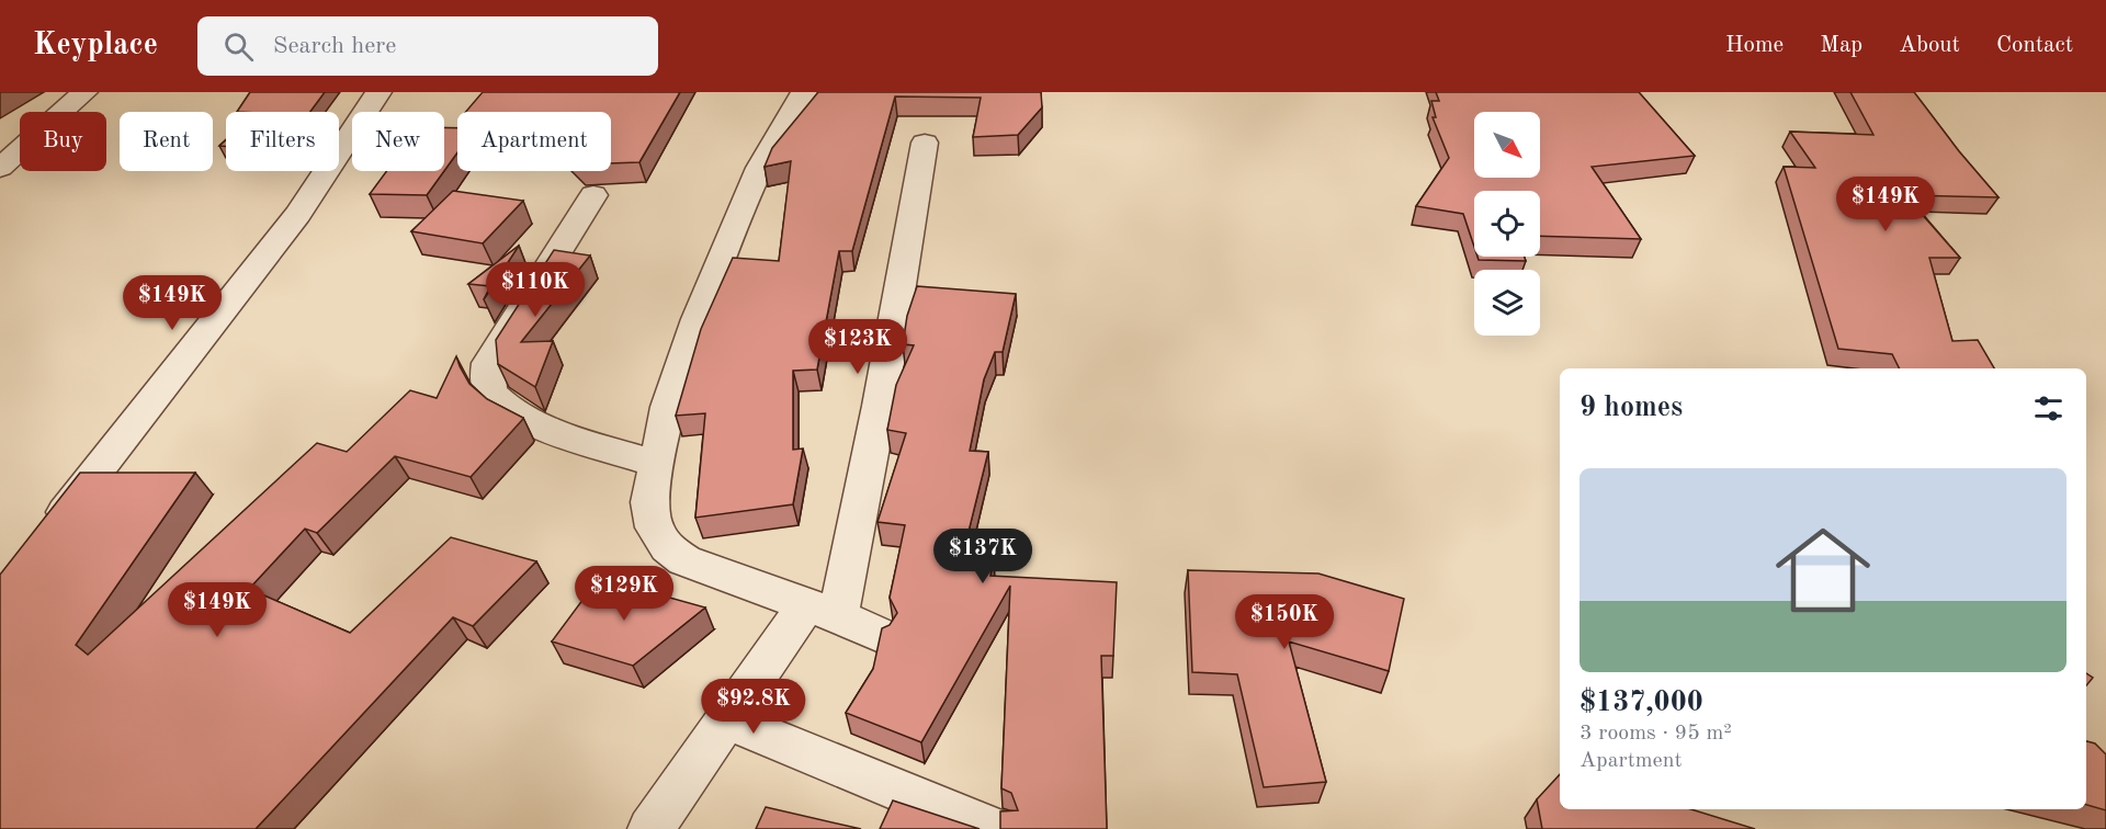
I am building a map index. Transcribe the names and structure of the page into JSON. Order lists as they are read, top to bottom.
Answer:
{
  "north": "bottom right",
  "page": {
    "header": "Keyplace",
    "search": "Search here",
    "nav": [
      "Home",
      "Map",
      "About",
      "Contact"
    ],
    "chip": [
      "Buy",
      "Rent",
      "Filters",
      "New",
      "Apartment"
    ],
    "price": [
      "$149K",
      "$110K",
      "$149K",
      "$123K",
      "$137K",
      "$129K",
      "$149K",
      "$150K",
      "$92.8K"
    ],
    "heading": "9 homes",
    "list": [
      {
        "name": "$137,000",
        "note": "3 rooms · 95 m² · Apartment"
      }
    ]
  }
}
